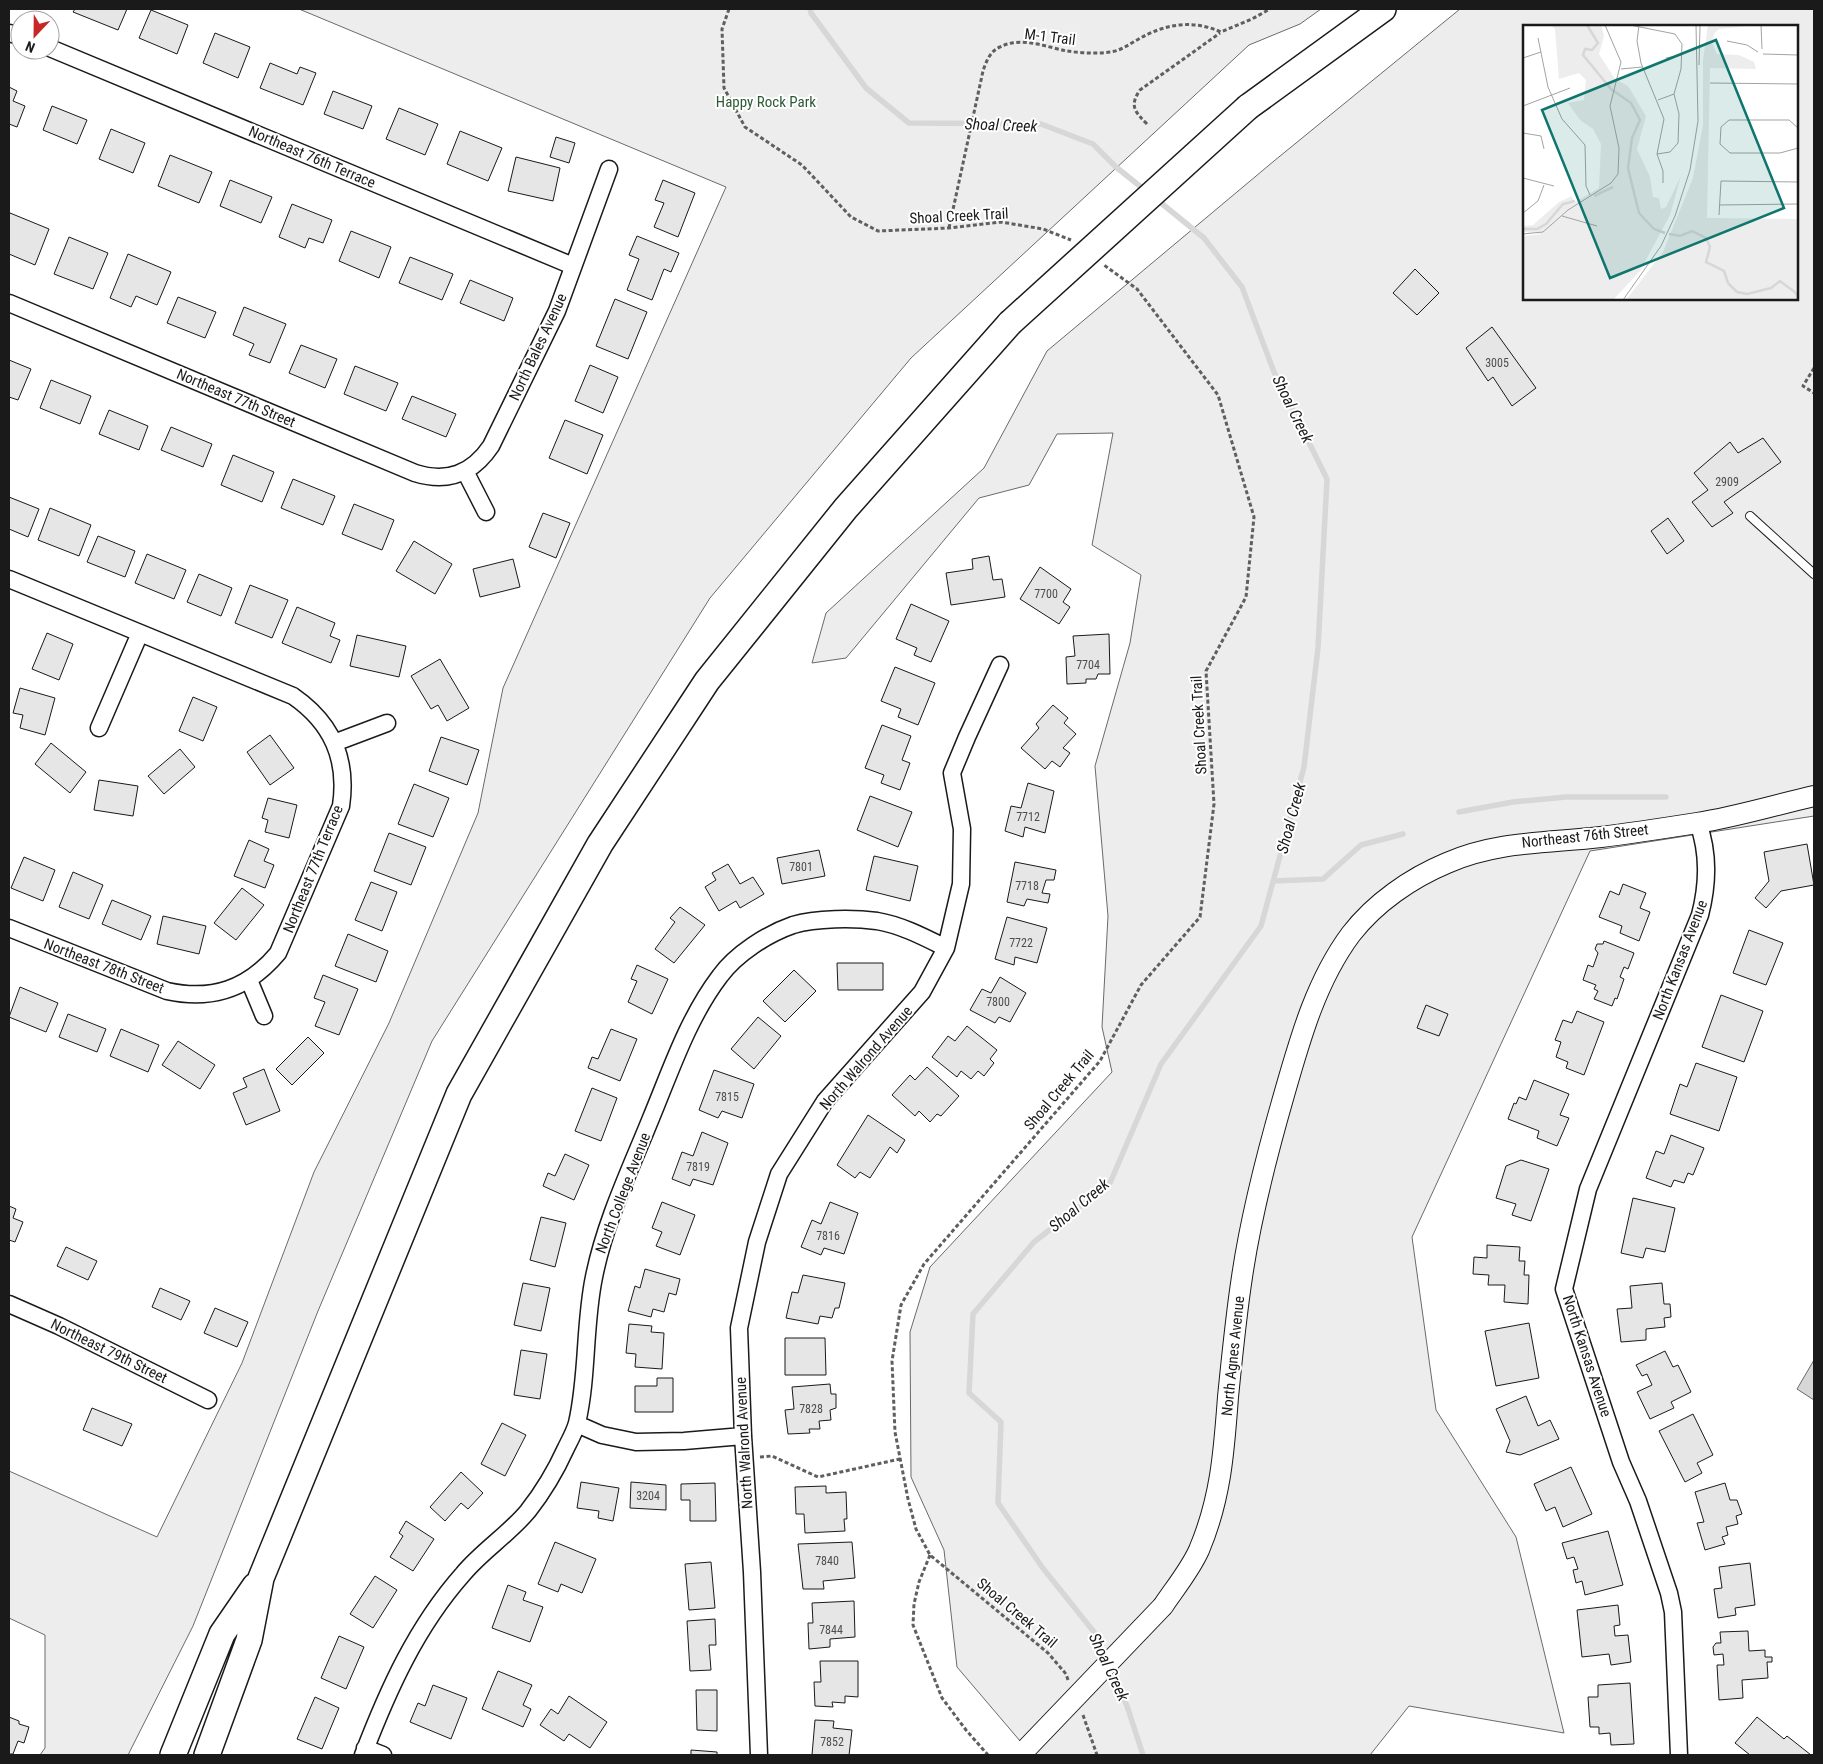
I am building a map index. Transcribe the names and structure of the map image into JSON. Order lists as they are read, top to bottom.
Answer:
{
  "streets": {
    "street": [
      "Northeast 76th Terrace",
      "North Bales Avenue",
      "Northeast 77th Street",
      "Northeast 76th Street",
      "Northeast 77th Terrace",
      "North Kansas Avenue",
      "Northeast 78th Street",
      "North Walrond Avenue",
      "North College Avenue",
      "Northeast 79th Street",
      "North Agnes Avenue"
    ],
    "path": ["M-1 Trail", "Shoal Creek Trail"]
  },
  "crossings": [
    ["M-1 Trail", "Shoal Creek Trail"],
    ["Northeast 76th Terrace", "North Bales Avenue"],
    ["North Bales Avenue", "Northeast 77th Street"],
    ["Northeast 76th Street", "North Kansas Avenue"],
    ["Northeast 76th Street", "North Agnes Avenue"],
    ["Northeast 77th Terrace", "Northeast 78th Street"],
    ["North Walrond Avenue", "North College Avenue"]
  ],
  "water": ["Shoal Creek"],
  "parks": ["Happy Rock Park"],
  "house_numbers": [
    "3005",
    "2909",
    "7700",
    "7704",
    "7712",
    "7801",
    "7718",
    "7722",
    "7800",
    "7815",
    "7819",
    "7816",
    "7828",
    "3204",
    "7840",
    "7844",
    "7852"
  ],
  "north": "bottom"
}
